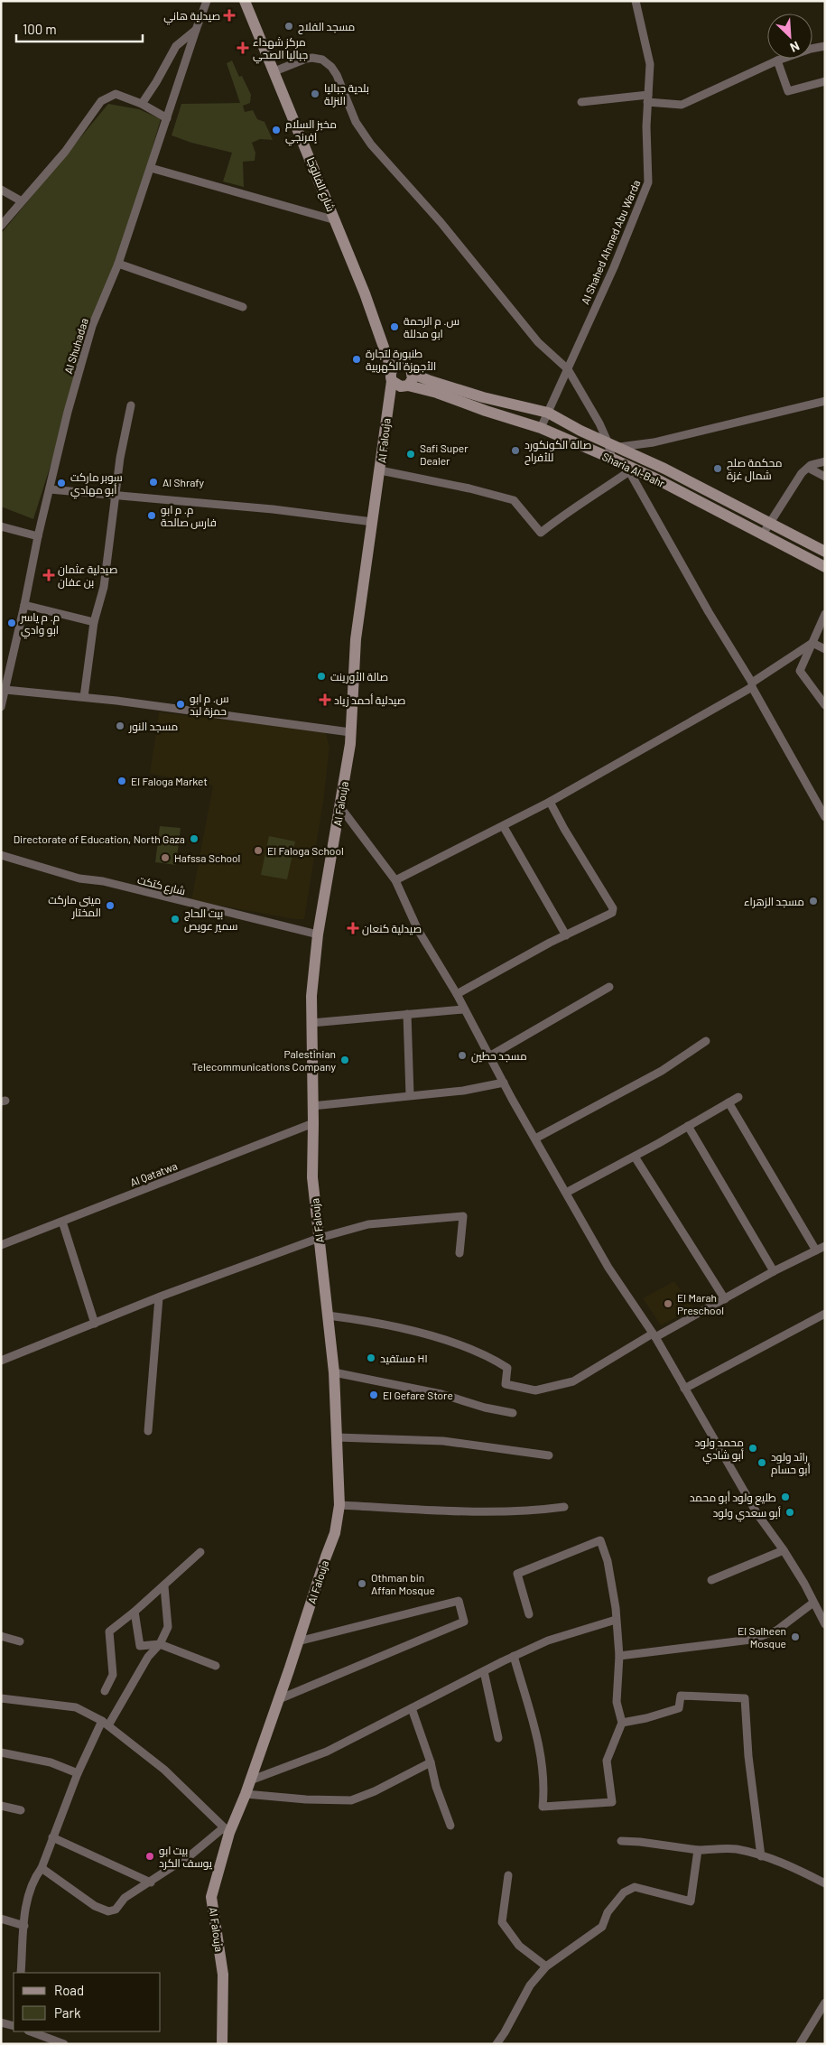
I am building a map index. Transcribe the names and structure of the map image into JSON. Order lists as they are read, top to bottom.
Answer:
{
  "streets": {
    "main road": ["شارع الفالوجا", "Al Falouja", "Sharia Al-Bahr"],
    "street": [
      "Al Shahed Ahmed Abu Warda",
      "Al Shuhadaa",
      "شارع كتكت",
      "Al Qatatwa"
    ]
  },
  "crossings": [
    ["شارع الفالوجا", "Al Falouja"],
    ["شارع الفالوجا", "Sharia Al-Bahr"],
    ["Al Shahed Ahmed Abu Warda", "Sharia Al-Bahr"],
    ["Al Falouja", "Sharia Al-Bahr"],
    ["Al Falouja", "شارع كتكت"],
    ["Al Falouja", "Al Qatatwa"]
  ],
  "places": {
    "health": [
      "صيدلية هاني",
      "مركز شهداء جباليا الصحي",
      "صيدلية عثمان بن عفان",
      "صيدلية أحمد زياد",
      "صيدلية كنعان"
    ],
    "other": [
      "مسجد الفلاح",
      "بلدية جباليا النزلة",
      "مخبز السلام إفرنجي",
      "س. م الرحمة ابو مدللة",
      "طنبورة لتجارة الأجهزة الكهربية",
      "صالة الكونكورد للأفراح",
      "Safi Super Dealer",
      "محكمة صلح شمال غزة",
      "Al Shrafy",
      "سوبر ماركت أبو مهادي",
      "م. م ابو فارس صالحة",
      "م. م ياسر ابو وادي",
      "صالة الأورينت",
      "س. م ابو حمزة لبد",
      "مسجد النور",
      "El Faloga Market",
      "Directorate of Education, North Gaza",
      "El Faloga School",
      "Hafssa School",
      "مسجد الزهراء",
      "ميني ماركت المختار",
      "بيت الحاج سمير عويص",
      "مسجد حطين",
      "Palestinian Telecommunications Company",
      "El Marah Preschool",
      "مستفيد HI",
      "El Gefare Store",
      "محمد ولود أبو شادي",
      "رائد ولود أبو حسام",
      "طليع ولود أبو محمد",
      "أبو سعدي ولود",
      "Othman bin Affan Mosque",
      "El Salheen Mosque",
      "بيت ابو يوسف الكرد"
    ]
  },
  "legend": ["Road", "Park"],
  "scale_bar": "100 m",
  "north": "bottom right"
}
